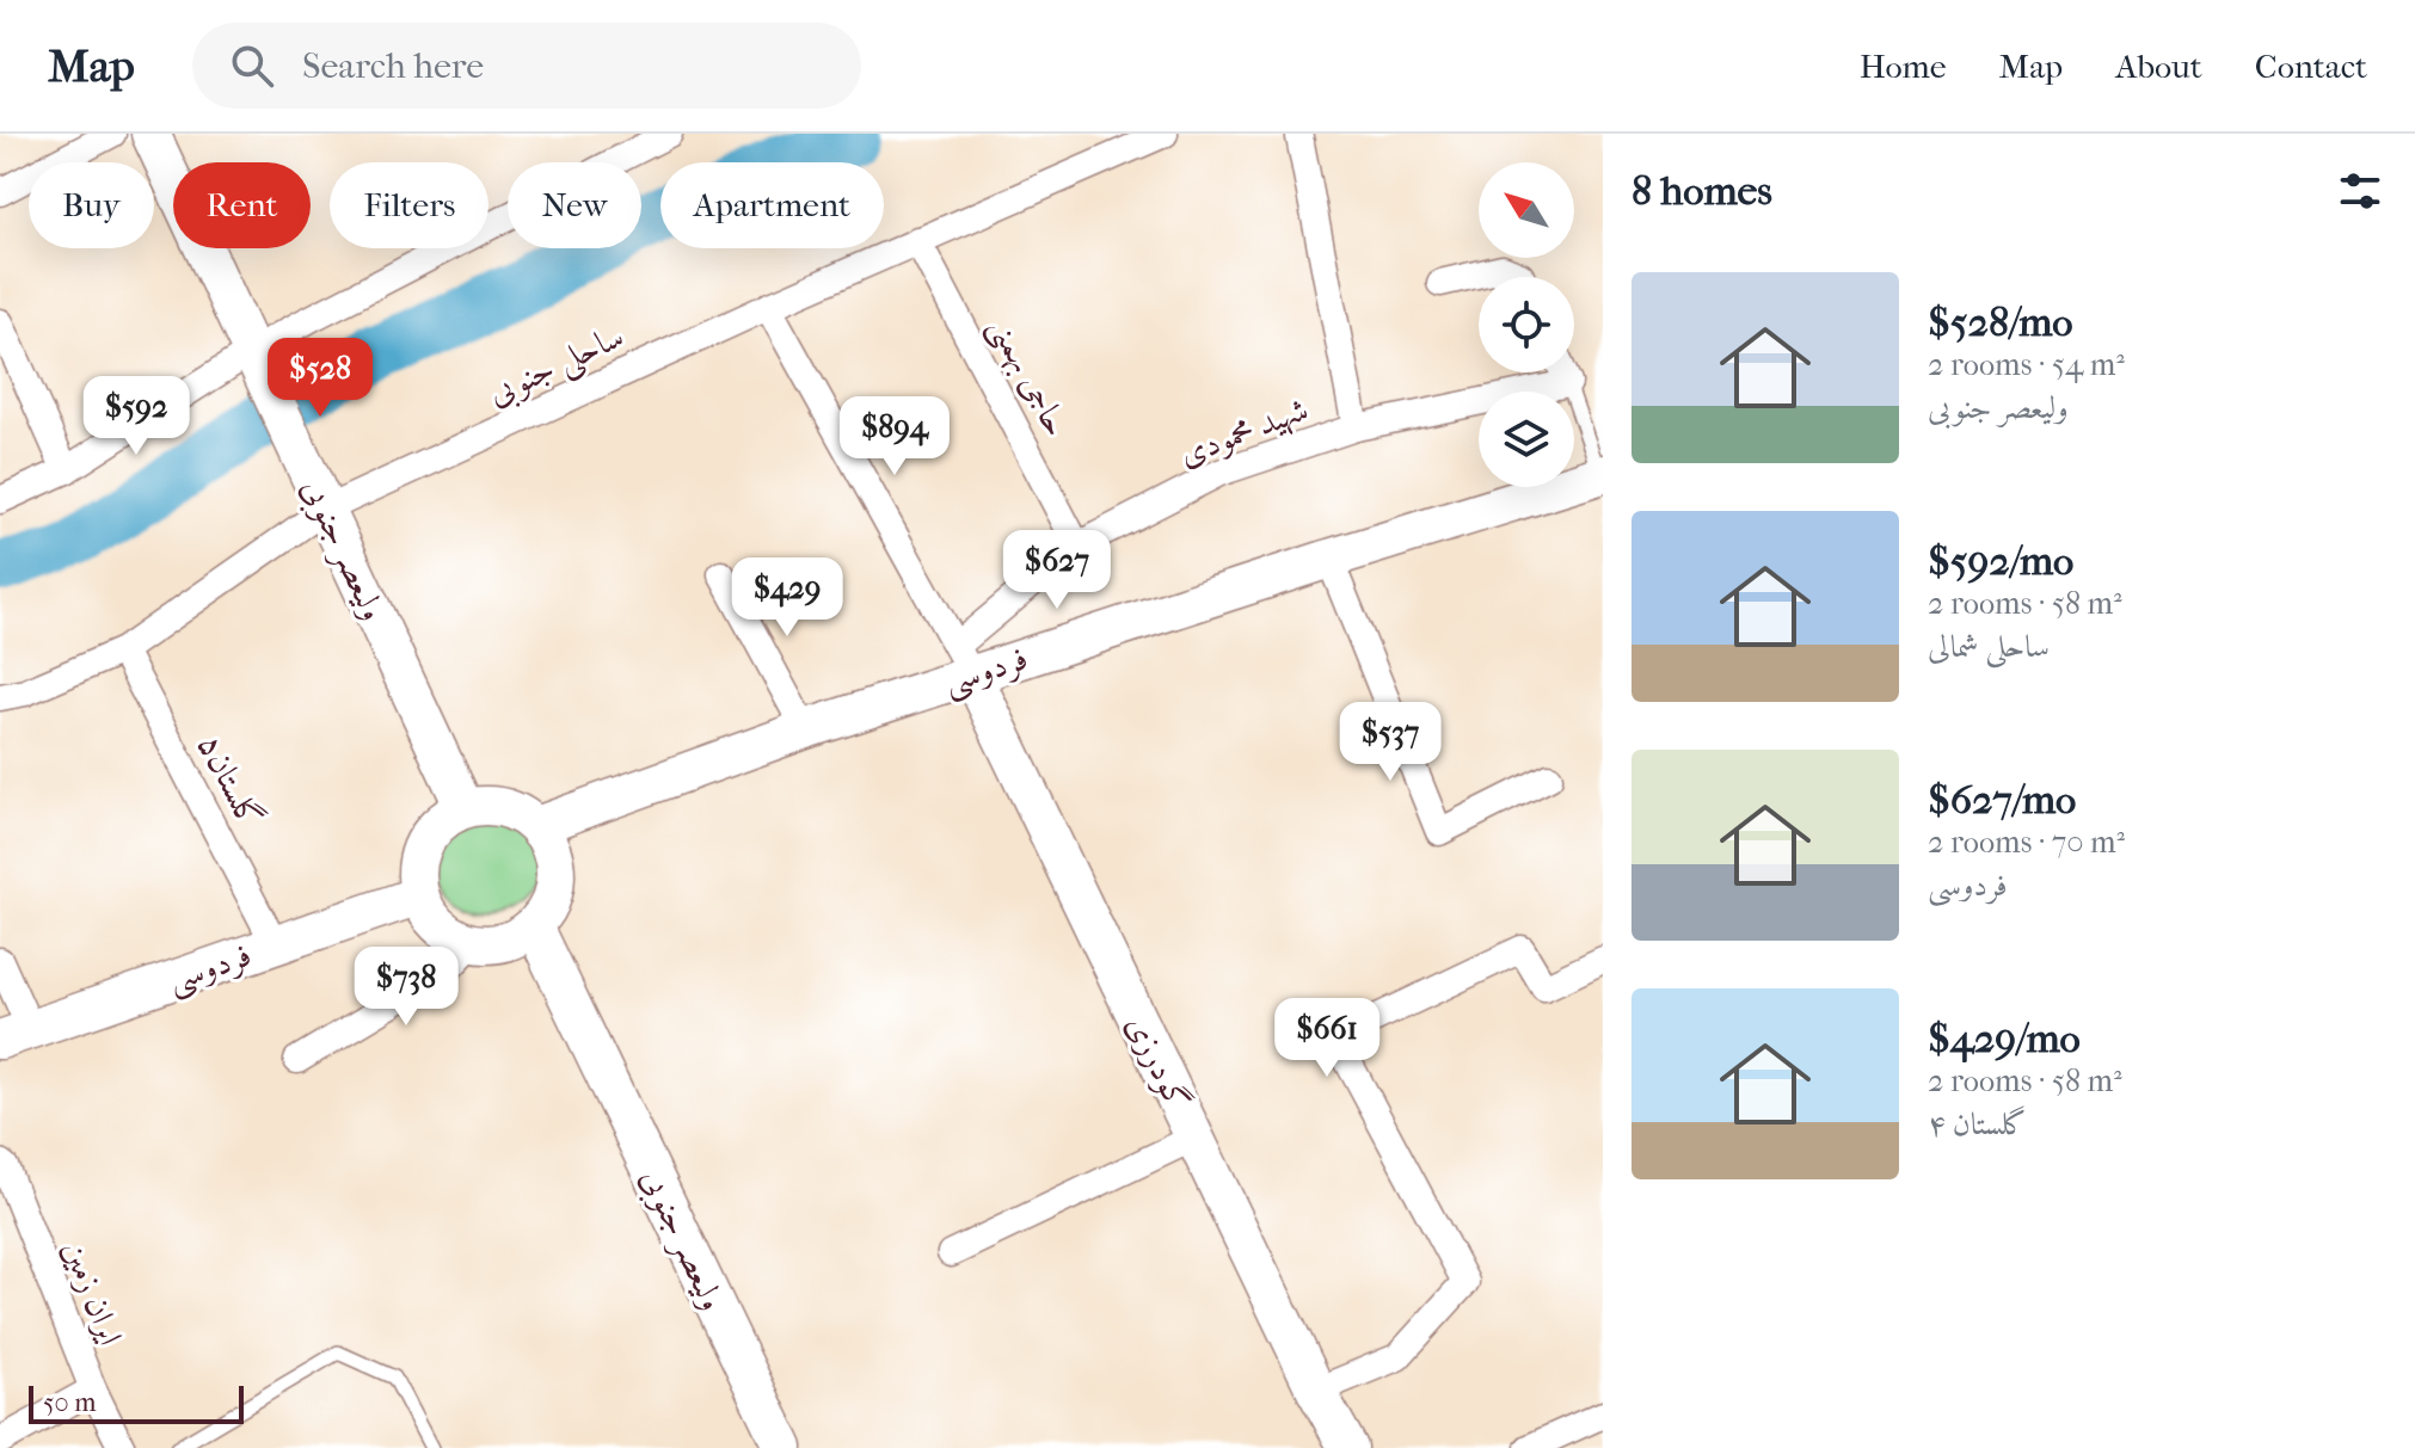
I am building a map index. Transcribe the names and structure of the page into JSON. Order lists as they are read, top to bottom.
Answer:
{
  "streets": {
    "street": [
      "ساحلی جنوبی",
      "حاجی بهمنی",
      "شهید محمودی",
      "ولیعصر جنوبی",
      "فردوسی",
      "گلستان۵",
      "گودرزی",
      "ایران زمین"
    ]
  },
  "crossings": [
    ["ساحلی جنوبی", "حاجی بهمنی"],
    ["ساحلی جنوبی", "ولیعصر جنوبی"],
    ["ساحلی جنوبی", "گلستان۵"],
    ["حاجی بهمنی", "شهید محمودی"],
    ["شهید محمودی", "فردوسی"],
    ["شهید محمودی", "گودرزی"],
    ["ولیعصر جنوبی", "فردوسی"],
    ["فردوسی", "گلستان۵"],
    ["فردوسی", "گودرزی"]
  ],
  "scale_bar": "50 m",
  "north": "top left",
  "page": {
    "header": "Map",
    "search": "Search here",
    "nav": [
      "Home",
      "Map",
      "About",
      "Contact"
    ],
    "heading": "8 homes",
    "chip": [
      "Buy",
      "Rent",
      "Filters",
      "New",
      "Apartment"
    ],
    "list": [
      {
        "name": "$528/mo",
        "note": "2 rooms · 54 m² · ولیعصر جنوبی"
      },
      {
        "name": "$592/mo",
        "note": "2 rooms · 58 m² · ساحلی شمالی"
      },
      {
        "name": "$627/mo",
        "note": "2 rooms · 70 m² · فردوسی"
      },
      {
        "name": "$429/mo",
        "note": "2 rooms · 58 m² · گلستان ۴"
      }
    ],
    "price": [
      "$528",
      "$592",
      "$894",
      "$627",
      "$429",
      "$537",
      "$738",
      "$661"
    ],
    "scale": "50 m"
  }
}
